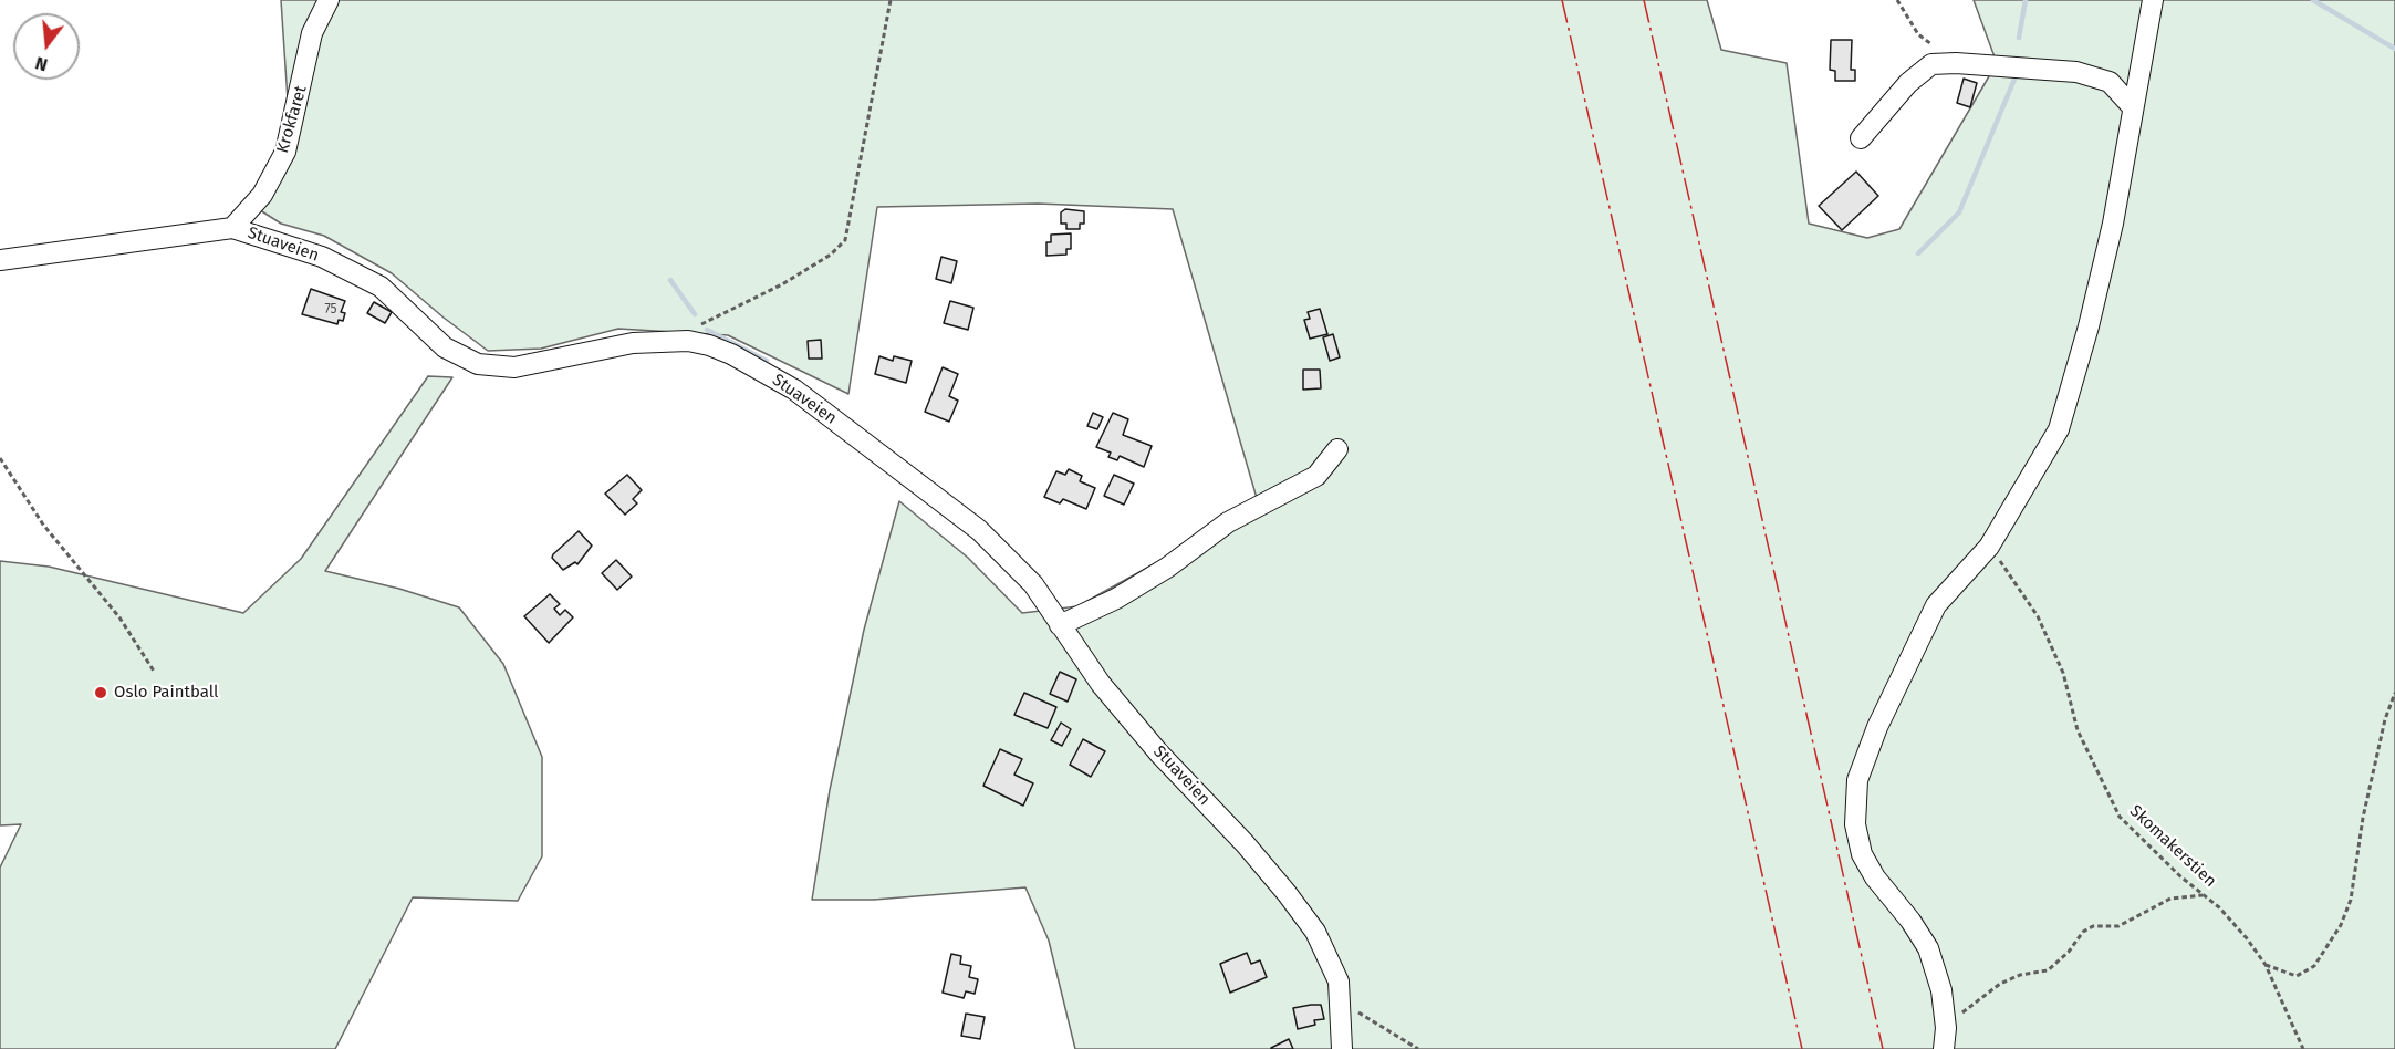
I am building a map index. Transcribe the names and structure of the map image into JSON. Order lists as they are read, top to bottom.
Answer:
{
  "streets": {
    "street": ["Krokfaret", "Stuaveien"],
    "path": ["Skomakerstien"]
  },
  "crossings": [
    ["Krokfaret", "Stuaveien"]
  ],
  "places": ["Oslo Paintball"],
  "house_numbers": ["75"],
  "north": "bottom"
}
